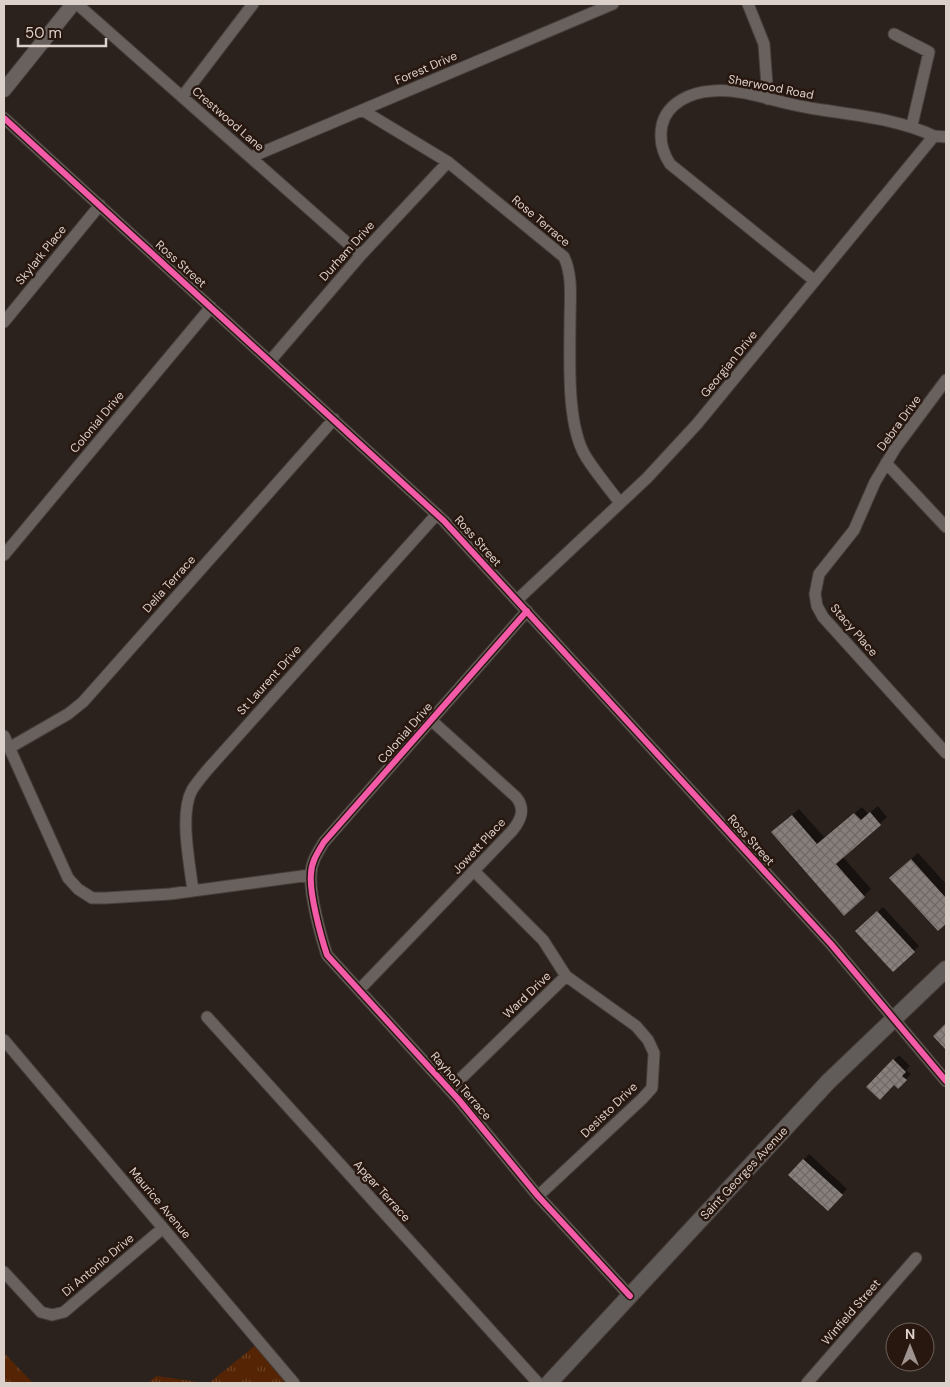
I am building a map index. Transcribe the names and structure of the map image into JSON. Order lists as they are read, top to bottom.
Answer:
{
  "streets": {
    "main road": ["Saint Georges Avenue"],
    "street": [
      "Forest Drive",
      "Sherwood Road",
      "Crestwood Lane",
      "Rose Terrace",
      "Durham Drive",
      "Skylark Place",
      "Ross Street",
      "Georgian Drive",
      "Colonial Drive",
      "Debra Drive",
      "Delia Terrace",
      "Stacy Place",
      "St Laurent Drive",
      "Jowett Place",
      "Ward Drive",
      "Rayhon Terrace",
      "Desisto Drive",
      "Apgar Terrace",
      "Maurice Avenue",
      "Di Antonio Drive",
      "Winfield Street"
    ]
  },
  "crossings": [
    ["Forest Drive", "Crestwood Lane"],
    ["Forest Drive", "Rose Terrace"],
    ["Sherwood Road", "Georgian Drive"],
    ["Crestwood Lane", "Durham Drive"],
    ["Rose Terrace", "Durham Drive"],
    ["Rose Terrace", "Georgian Drive"],
    ["Durham Drive", "Ross Street"],
    ["Skylark Place", "Ross Street"],
    ["Ross Street", "Georgian Drive"],
    ["Ross Street", "Colonial Drive"],
    ["Ross Street", "Delia Terrace"],
    ["Ross Street", "St Laurent Drive"],
    ["Ross Street", "Saint Georges Avenue"],
    ["Colonial Drive", "Jowett Place"],
    ["Colonial Drive", "Rayhon Terrace"],
    ["Debra Drive", "Stacy Place"],
    ["Jowett Place", "Ward Drive"],
    ["Jowett Place", "Rayhon Terrace"],
    ["Ward Drive", "Rayhon Terrace"],
    ["Ward Drive", "Desisto Drive"],
    ["Rayhon Terrace", "Desisto Drive"],
    ["Rayhon Terrace", "Saint Georges Avenue"],
    ["Maurice Avenue", "Di Antonio Drive"]
  ],
  "scale_bar": "50 m",
  "north": "top"
}
